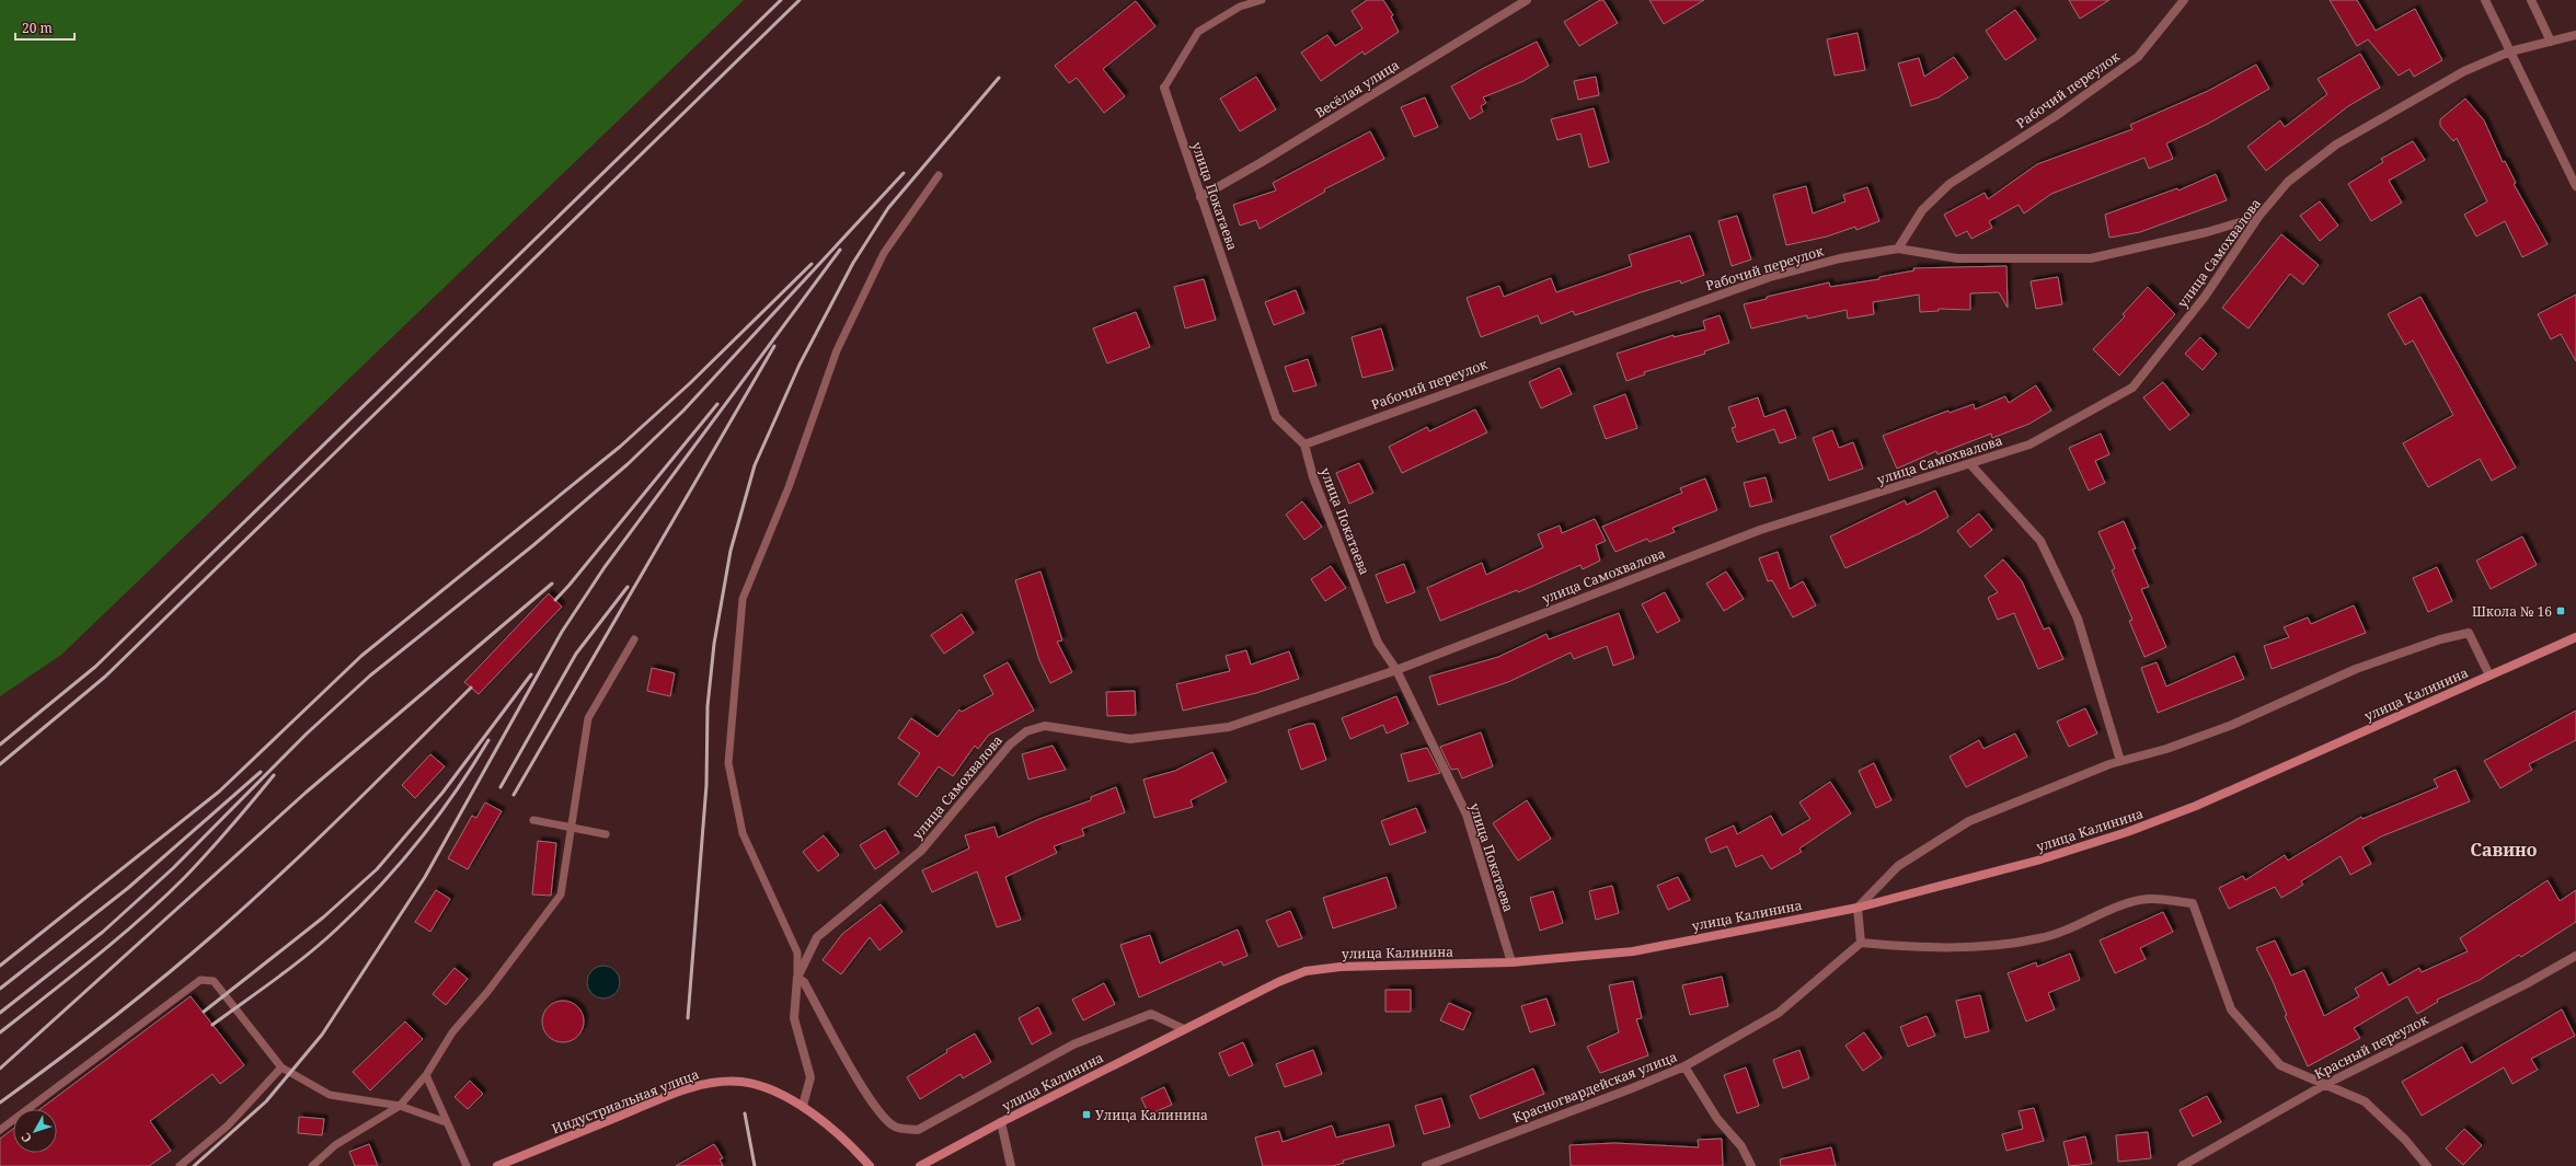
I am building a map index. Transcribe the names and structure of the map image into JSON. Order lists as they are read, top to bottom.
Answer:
{
  "streets": {
    "main road": ["улица Калинина", "Индустриальная улица"],
    "street": [
      "Весёлая улица",
      "Рабочий переулок",
      "улица Покатаева",
      "улица Самохвалова",
      "Красный переулок",
      "Красногвардейская улица"
    ]
  },
  "crossings": [
    ["Весёлая улица", "улица Покатаева"],
    ["Рабочий переулок", "улица Покатаева"],
    ["улица Покатаева", "улица Самохвалова"],
    ["улица Покатаева", "улица Калинина"],
    ["улица Самохвалова", "Индустриальная улица"]
  ],
  "districts": ["Савино"],
  "places": {
    "transit": ["Школа № 16", "Улица Калинина"]
  },
  "scale_bar": "20 m",
  "north": "bottom left"
}
